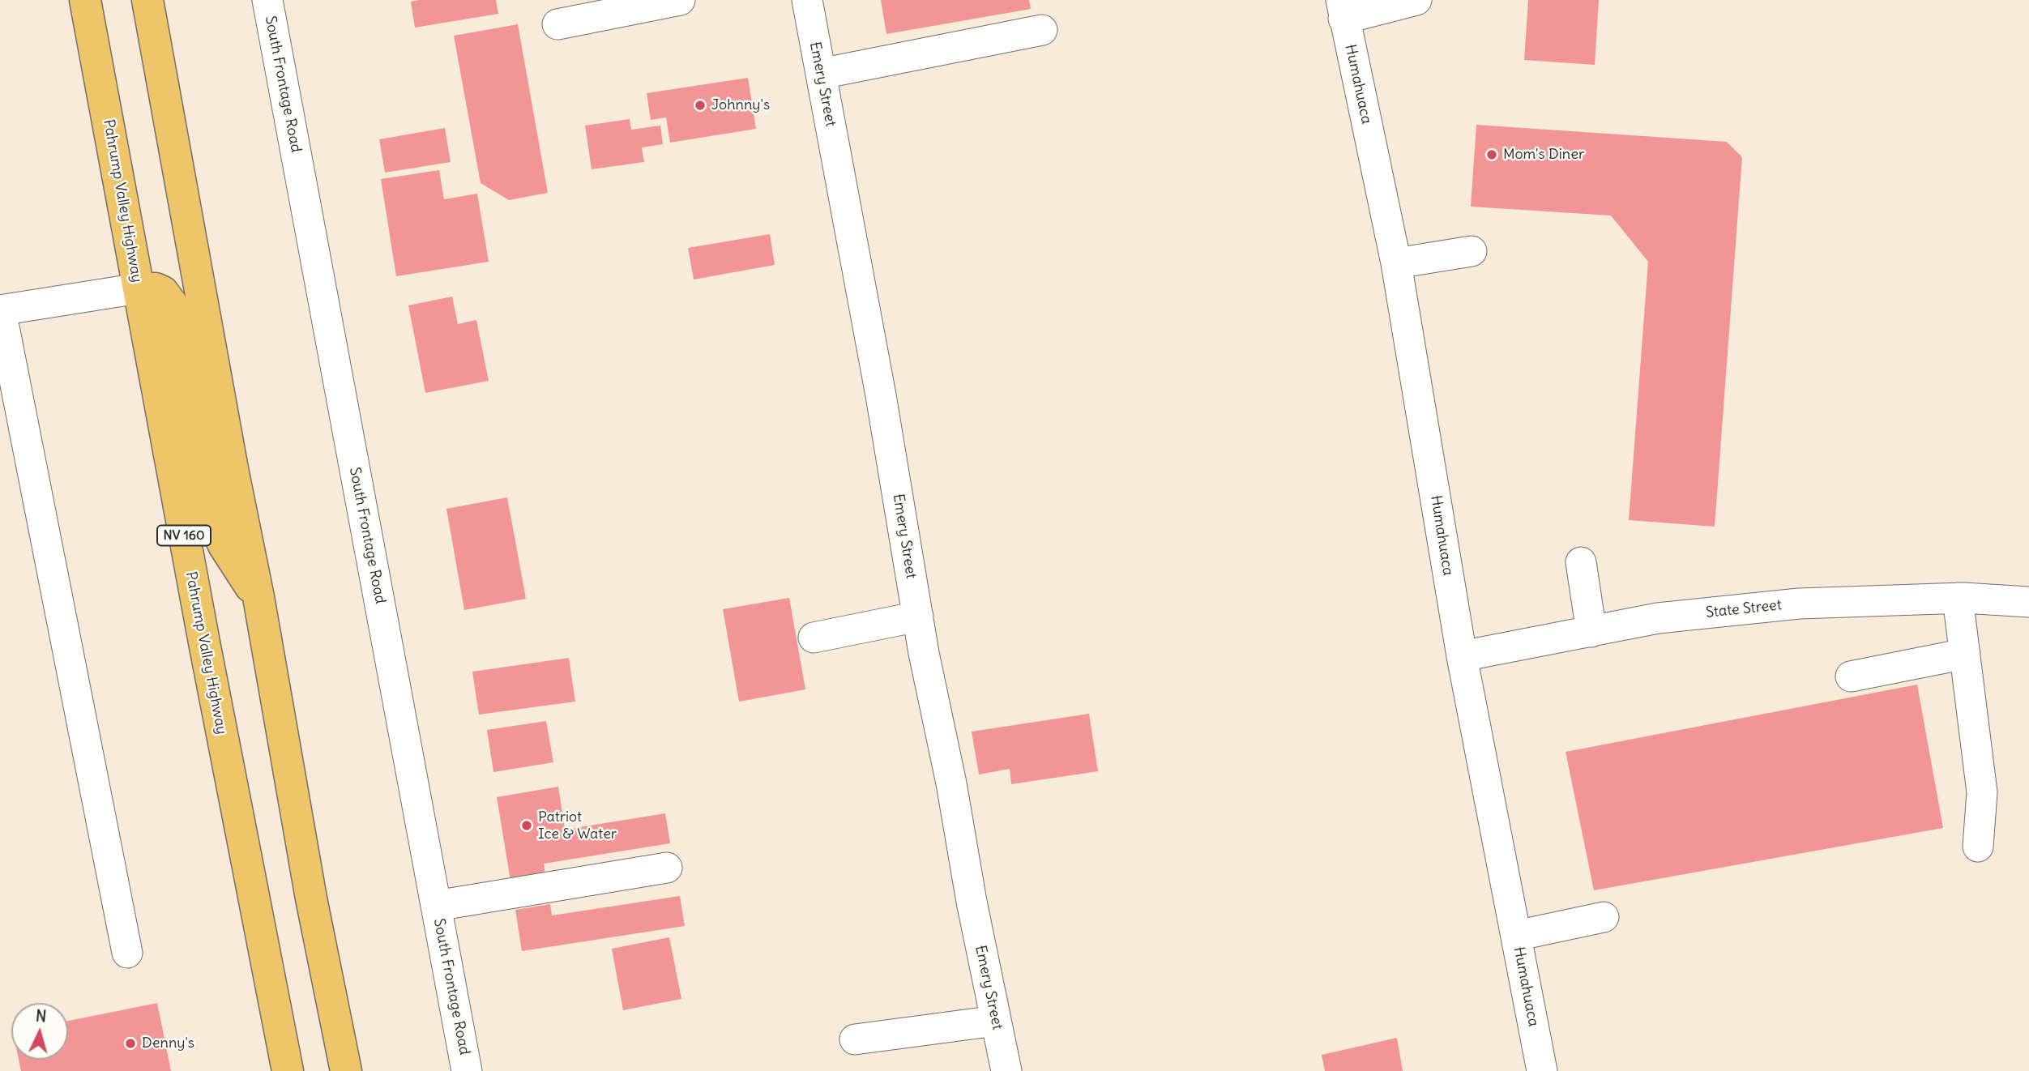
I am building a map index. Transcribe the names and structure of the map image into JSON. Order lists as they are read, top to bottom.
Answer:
{
  "streets": {
    "highway": ["Pahrump Valley Highway", "NV 160"],
    "street": [
      "South Frontage Road",
      "Emery Street",
      "Humahuaca",
      "State Street"
    ]
  },
  "crossings": [
    ["Humahuaca", "State Street"]
  ],
  "places": [
    "Johnny's",
    "Mom's Diner",
    "Patriot Ice & Water",
    "Denny's"
  ],
  "north": "top"
}
